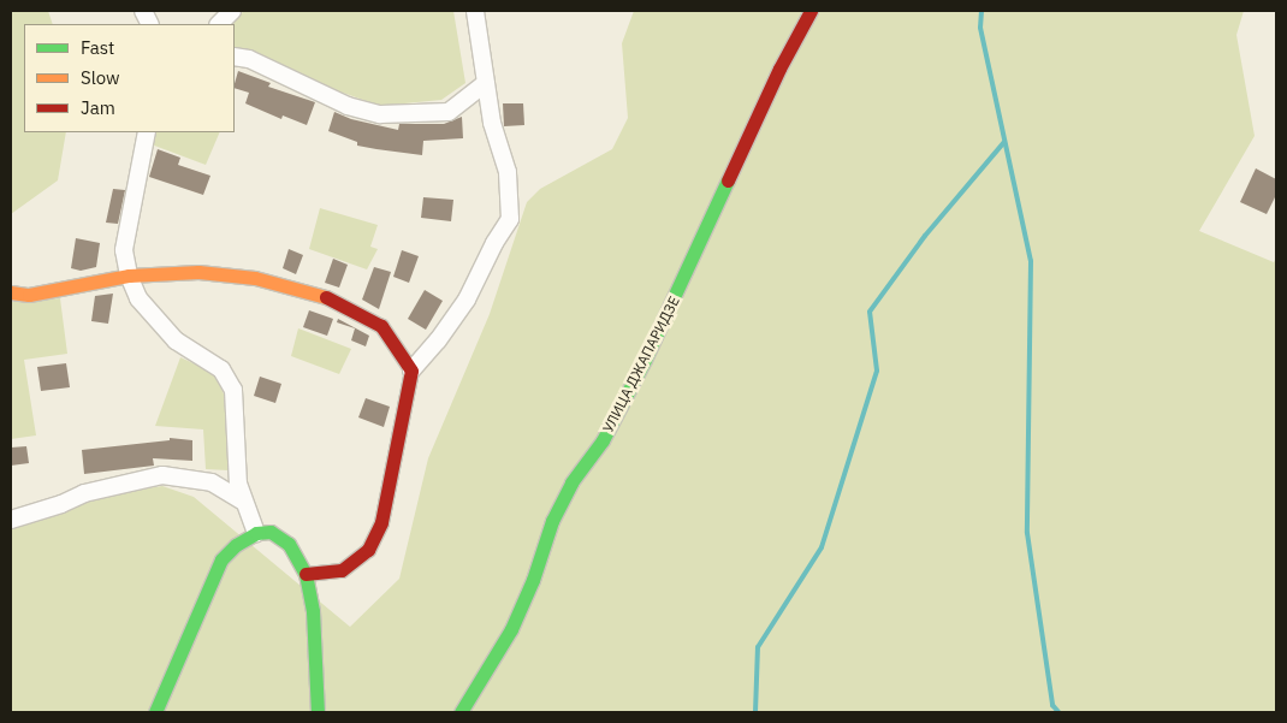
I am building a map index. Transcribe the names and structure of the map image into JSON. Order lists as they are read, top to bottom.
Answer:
{
  "streets": {
    "street": ["УЛИЦА ДЖАПАРИДЗЕ"]
  },
  "legend": ["Fast", "Slow", "Jam"]
}
